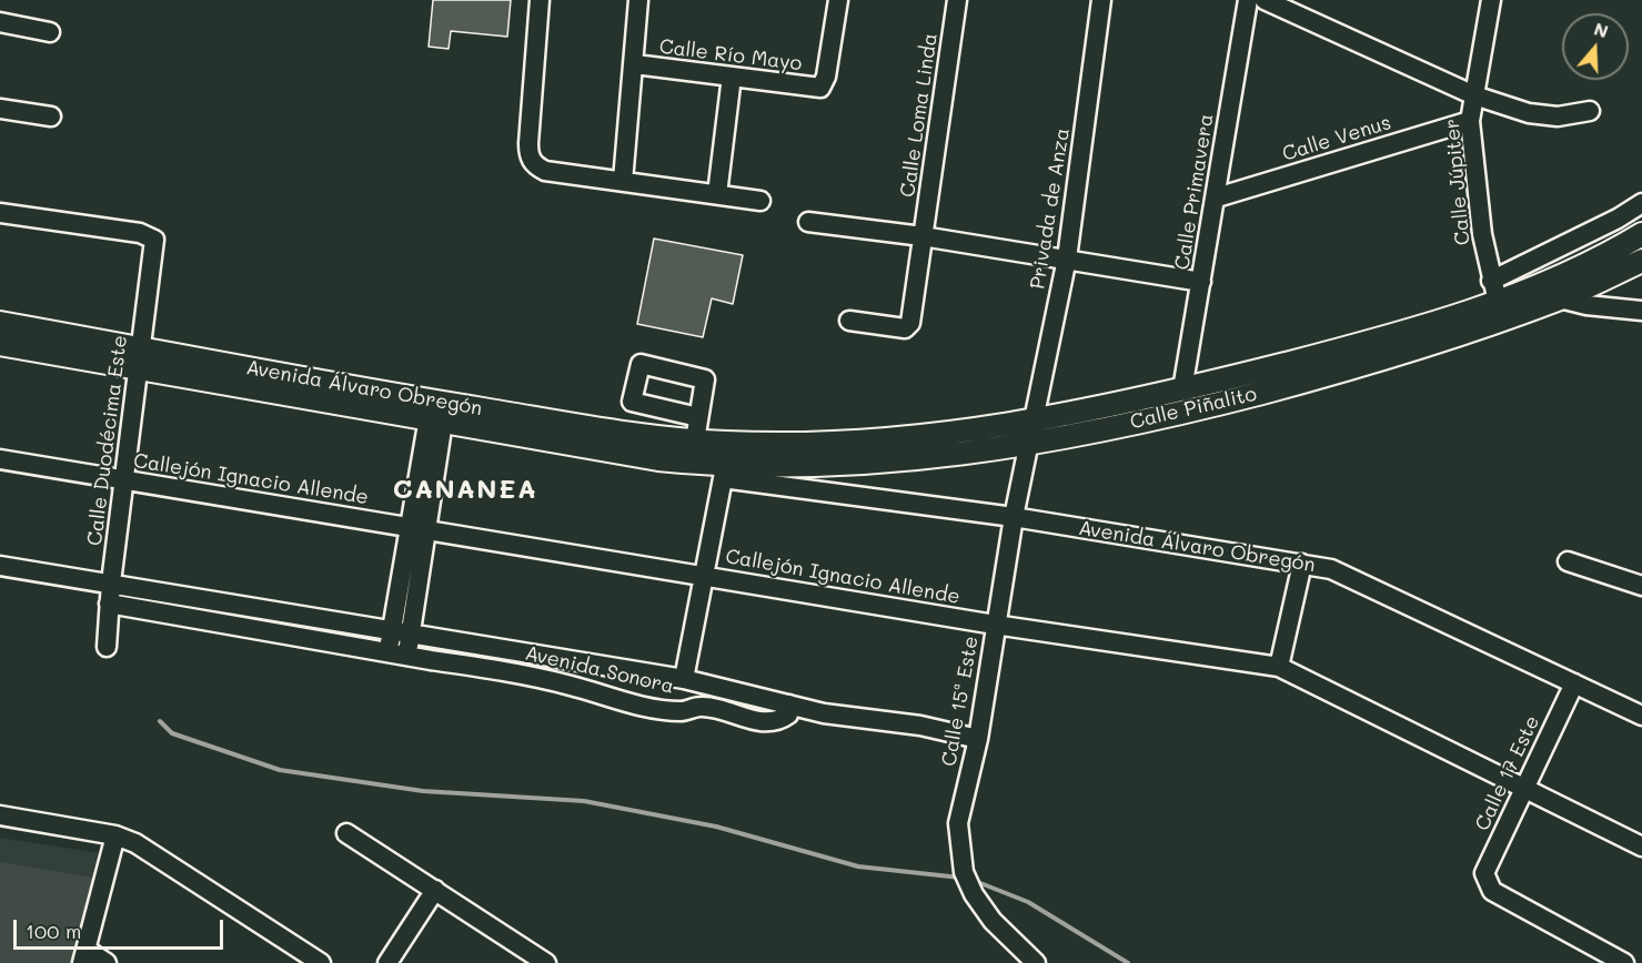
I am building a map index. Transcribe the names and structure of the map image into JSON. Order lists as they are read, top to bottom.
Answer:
{
  "streets": {
    "main road": ["Avenida Álvaro Obregón", "Calle Piñalito"],
    "street": [
      "Calle Río Mayo",
      "Calle Loma Linda",
      "Calle Venus",
      "Calle Júpiter",
      "Calle Primavera",
      "Privada de Anza",
      "Calle Duodécima Este",
      "Callejón Ignacio Allende",
      "Avenida Sonora",
      "Calle 15ª Este",
      "Calle 17 Este"
    ]
  },
  "crossings": [
    ["Calle Venus", "Calle Júpiter"],
    ["Calle Venus", "Calle Primavera"],
    ["Calle Júpiter", "Calle Piñalito"],
    ["Calle Primavera", "Calle Piñalito"],
    ["Privada de Anza", "Calle Piñalito"],
    ["Privada de Anza", "Calle 15ª Este"],
    ["Avenida Álvaro Obregón", "Calle Piñalito"],
    ["Avenida Álvaro Obregón", "Calle Duodécima Este"],
    ["Avenida Álvaro Obregón", "Calle 15ª Este"],
    ["Avenida Álvaro Obregón", "Calle 17 Este"],
    ["Calle Piñalito", "Calle 15ª Este"],
    ["Calle Duodécima Este", "Callejón Ignacio Allende"],
    ["Calle Duodécima Este", "Avenida Sonora"],
    ["Callejón Ignacio Allende", "Calle 15ª Este"],
    ["Callejón Ignacio Allende", "Calle 17 Este"],
    ["Avenida Sonora", "Calle 15ª Este"]
  ],
  "districts": ["CANANEA"],
  "scale_bar": "100 m",
  "north": "top"
}
